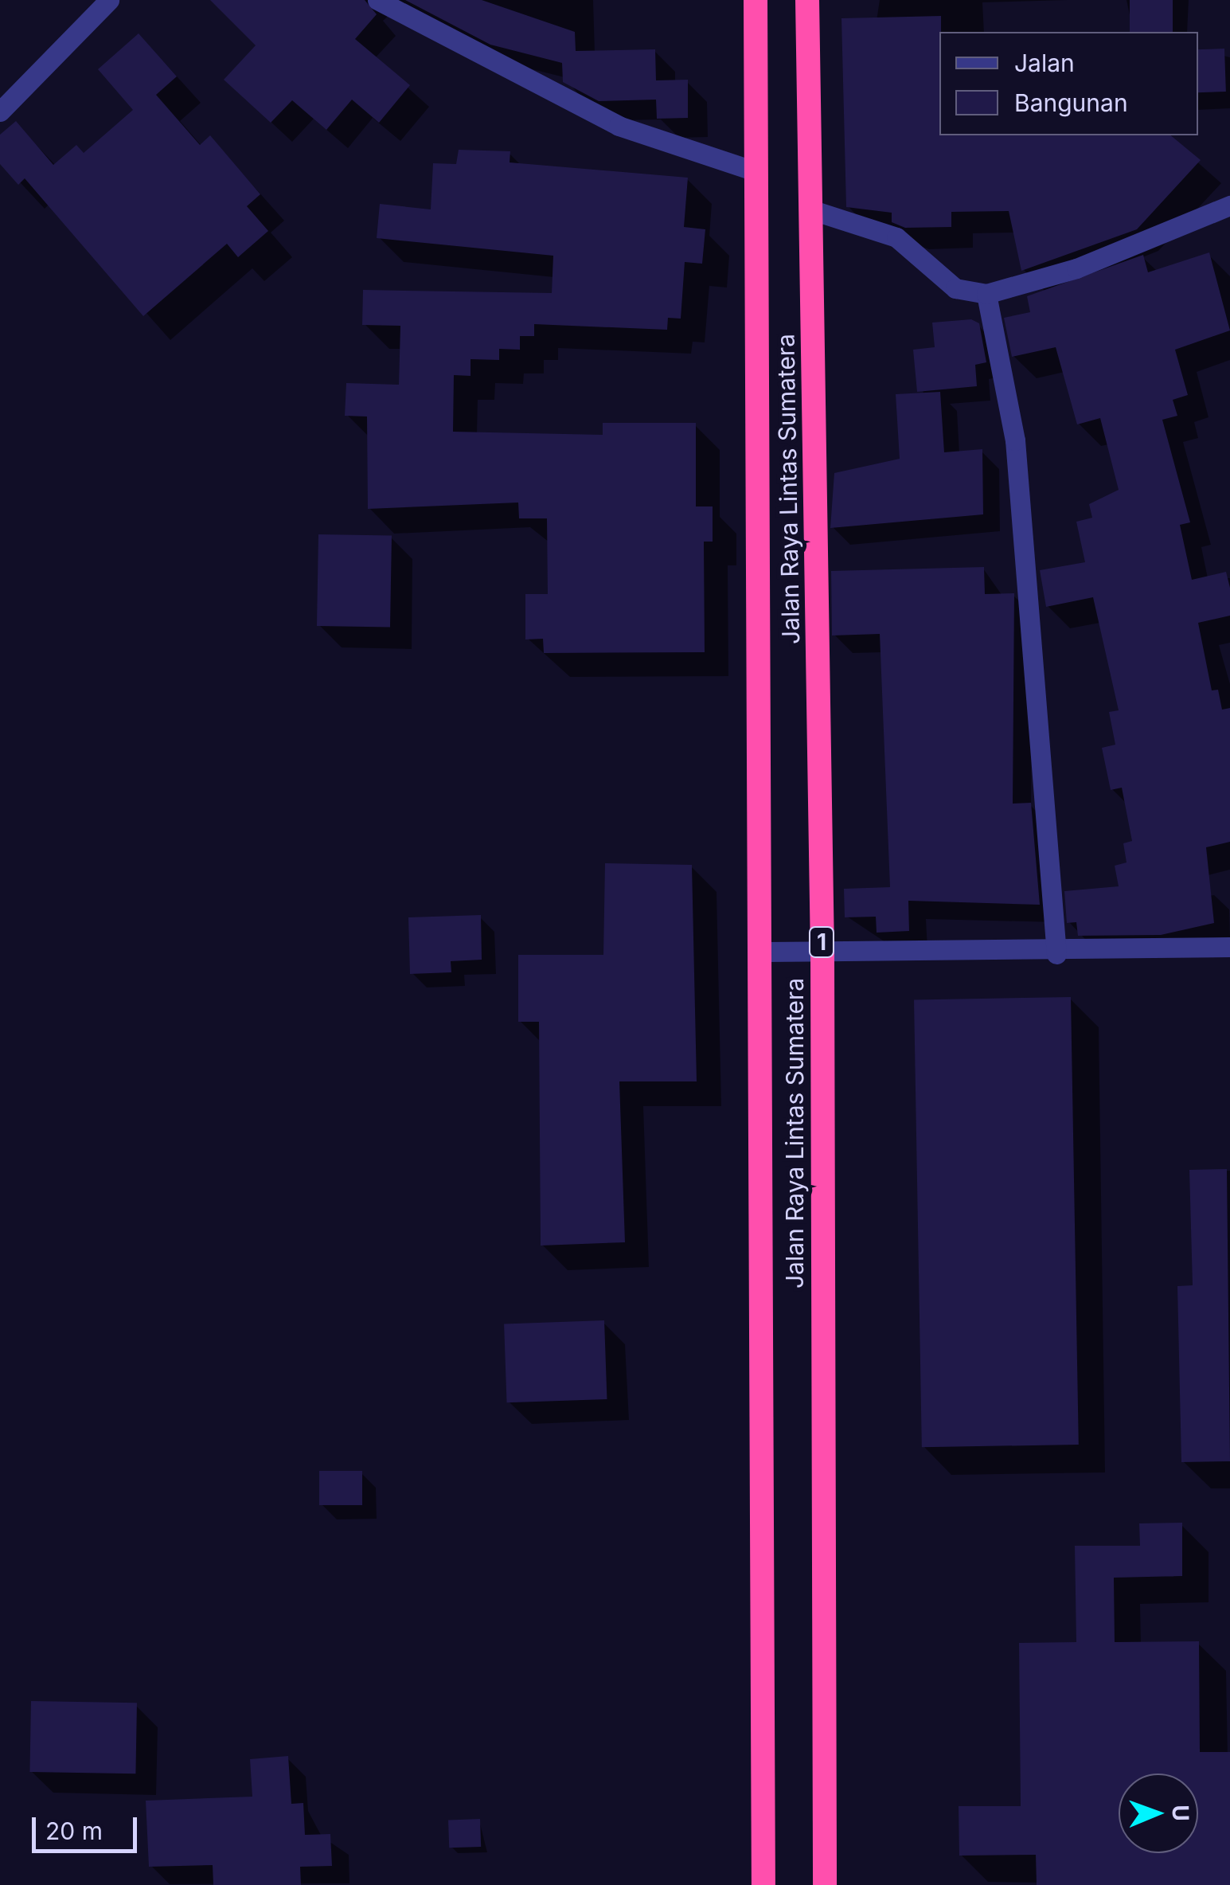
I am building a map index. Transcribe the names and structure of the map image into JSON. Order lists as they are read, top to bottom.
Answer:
{
  "streets": {
    "highway": ["Jalan Raya Lintas Sumatera", "1"]
  },
  "legend": ["Jalan", "Bangunan"],
  "scale_bar": "20 m",
  "north": "right"
}
